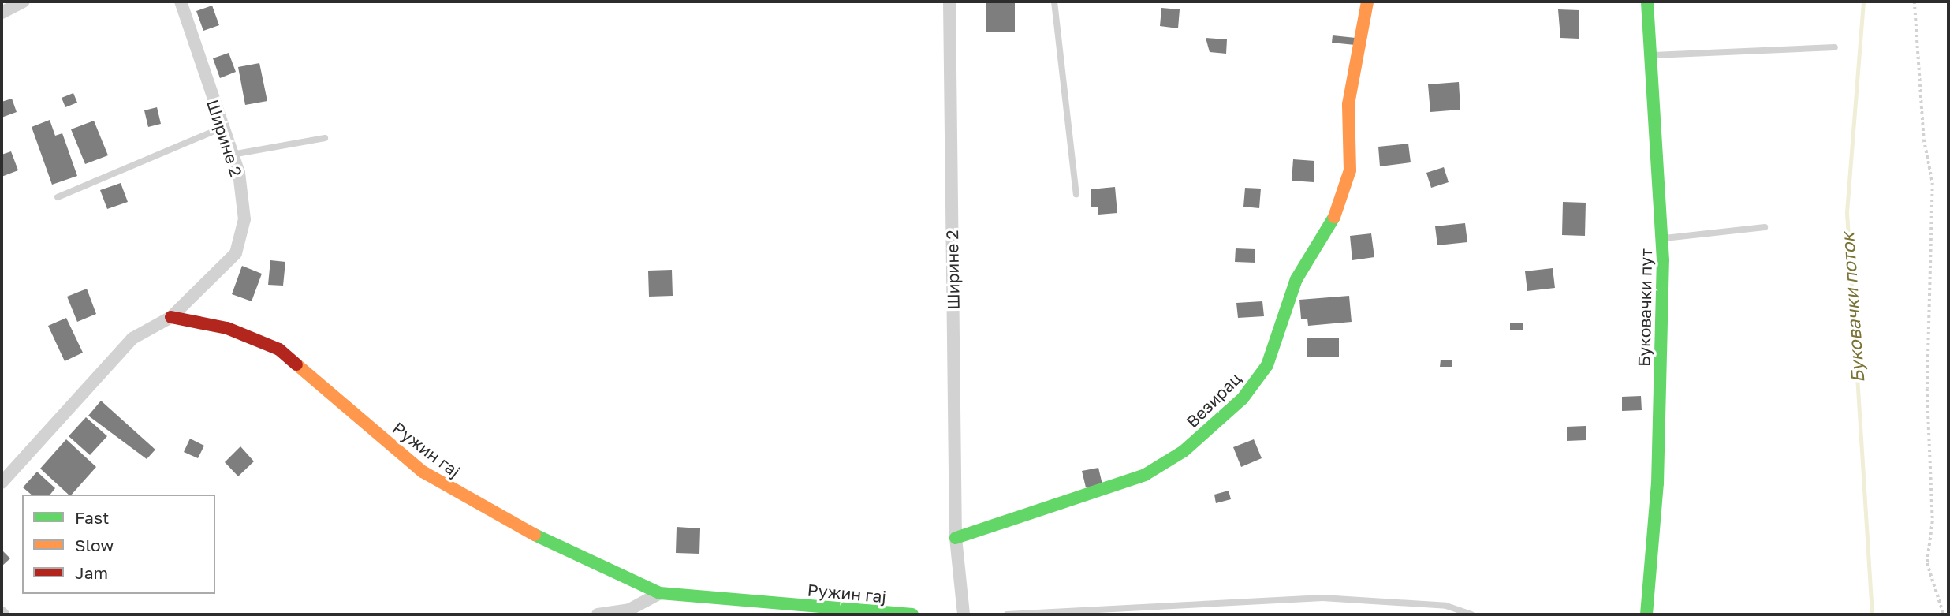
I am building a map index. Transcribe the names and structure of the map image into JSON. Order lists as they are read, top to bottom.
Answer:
{
  "streets": {
    "street": [
      "Ширине 2",
      "Буковачки пут",
      "Везирац",
      "Ружин гај"
    ]
  },
  "crossings": [
    ["Ширине 2", "Везирац"],
    ["Ширине 2", "Ружин гај"]
  ],
  "water": ["Буковачки поток"],
  "legend": ["Fast", "Slow", "Jam"]
}
